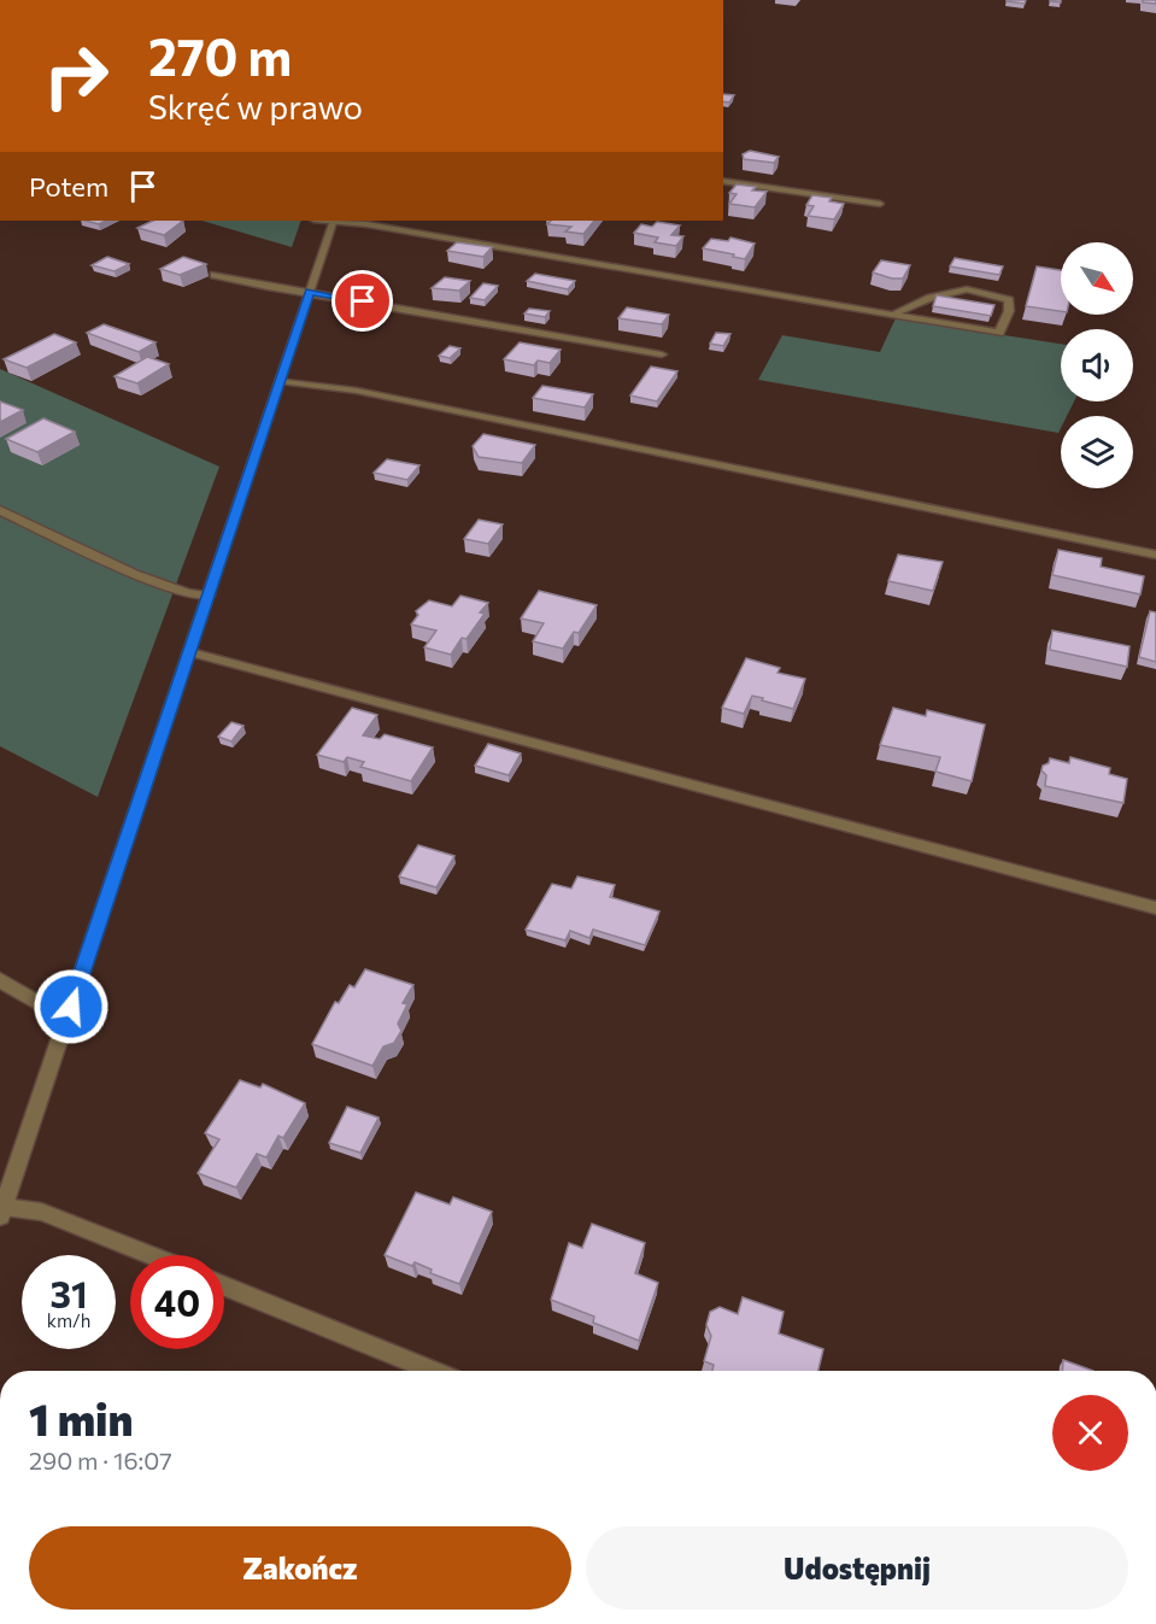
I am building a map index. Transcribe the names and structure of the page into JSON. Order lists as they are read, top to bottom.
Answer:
{
  "north": "bottom right",
  "page": {
    "turn": ["270 m", "Skręć w prawo"],
    "then": "Potem",
    "speed": "31 km/h",
    "limit": "40",
    "heading": ["1 min", "290 m · 16:07"],
    "buttons": ["Zakończ", "Udostępnij"]
  }
}
